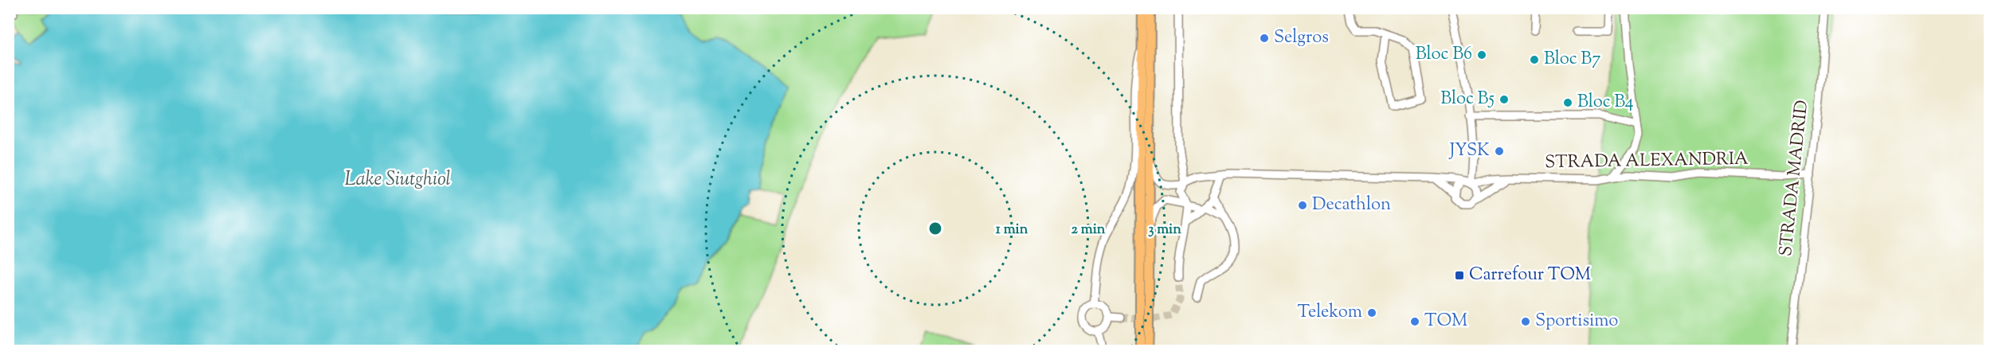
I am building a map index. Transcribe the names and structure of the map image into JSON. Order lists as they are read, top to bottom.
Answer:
{
  "streets": {
    "street": ["STRADA ALEXANDRIA", "STRADA MADRID"]
  },
  "crossings": [
    ["STRADA ALEXANDRIA", "STRADA MADRID"]
  ],
  "water": ["Lake Siutghiol"],
  "places": {
    "other": [
      "Selgros",
      "Bloc B6",
      "Bloc B7",
      "Bloc B5",
      "Bloc B4",
      "JYSK",
      "Decathlon",
      "Telekom",
      "TOM",
      "Sportisimo"
    ],
    "transit": ["Carrefour TOM"]
  },
  "rings": ["1 min", "2 min", "3 min"]
}
